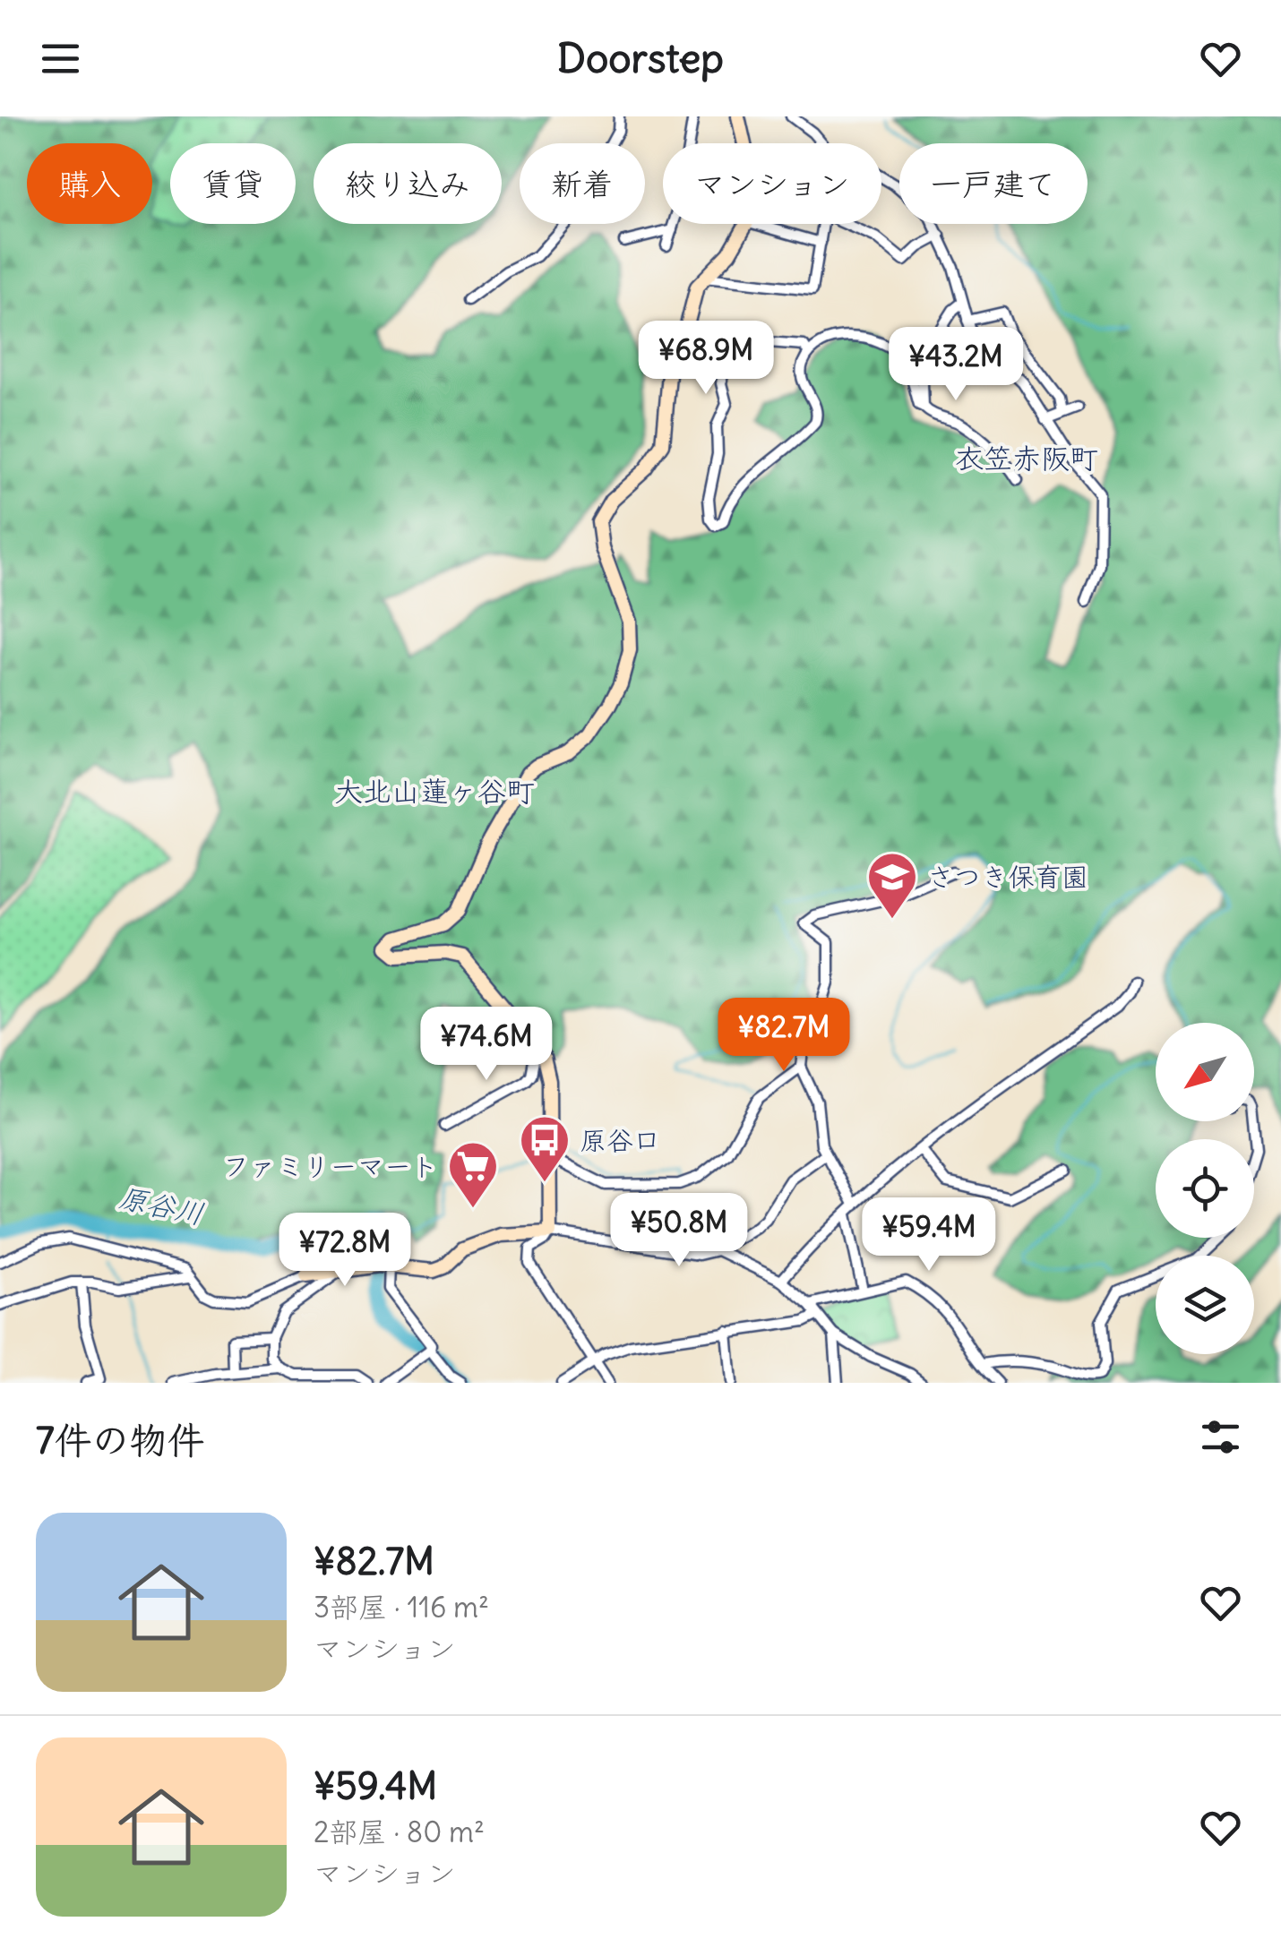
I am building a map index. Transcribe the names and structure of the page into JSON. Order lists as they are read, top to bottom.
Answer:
{
  "districts": ["衣笠赤阪町", "大北山蓮ヶ谷町"],
  "water": ["原谷川"],
  "places": {
    "school or university": ["さつき保育園"],
    "bus stop": ["原谷口"],
    "supermarket": ["ファミリーマート"]
  },
  "north": "bottom left",
  "page": {
    "header": "Doorstep",
    "chip": [
      "購入",
      "賃貸",
      "絞り込み",
      "新着",
      "マンション",
      "一戸建て"
    ],
    "price": [
      "¥68.9M",
      "¥43.2M",
      "¥82.7M",
      "¥74.6M",
      "¥50.8M",
      "¥59.4M",
      "¥72.8M"
    ],
    "heading": "7件の物件",
    "list": [
      {
        "name": "¥82.7M",
        "note": "3部屋 · 116 m² · マンション"
      },
      {
        "name": "¥59.4M",
        "note": "2部屋 · 80 m² · マンション"
      }
    ]
  }
}
